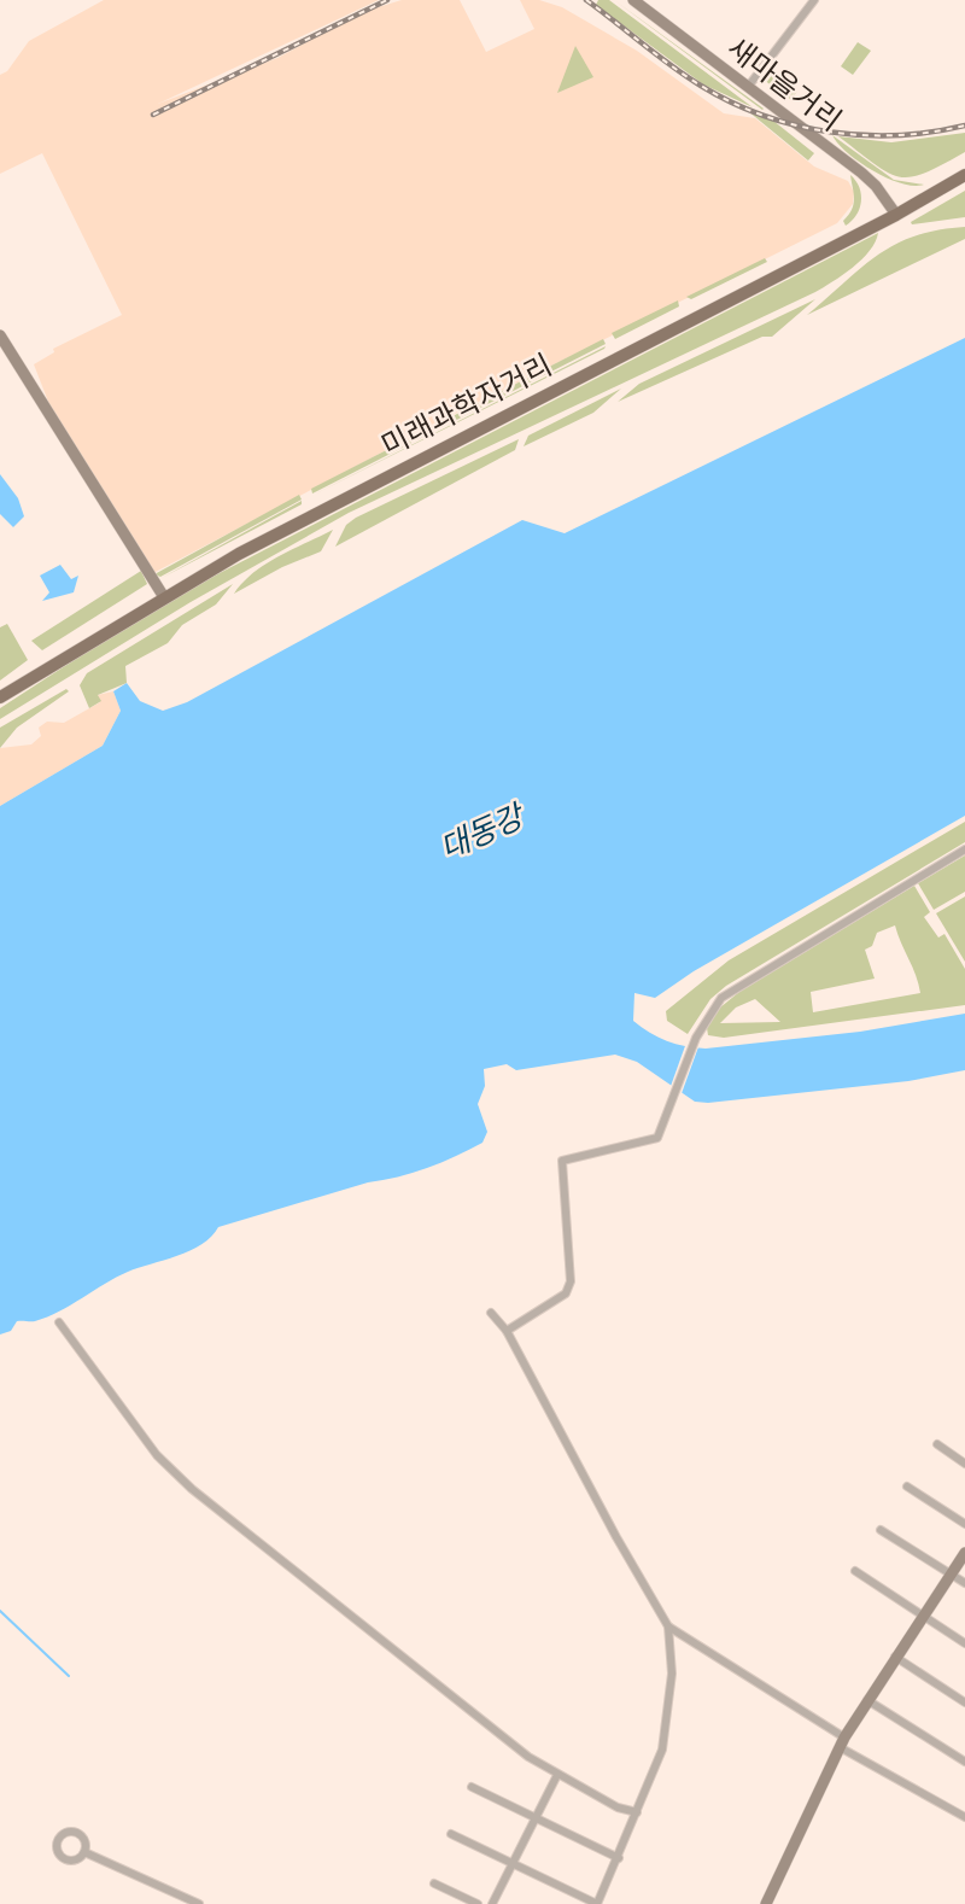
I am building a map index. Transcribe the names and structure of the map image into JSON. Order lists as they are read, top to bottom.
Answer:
{
  "streets": {
    "main road": ["미래과학자거리"],
    "street": ["새마을거리"]
  },
  "crossings": [
    ["새마을거리", "미래과학자거리"]
  ],
  "water": ["대동강"]
}
